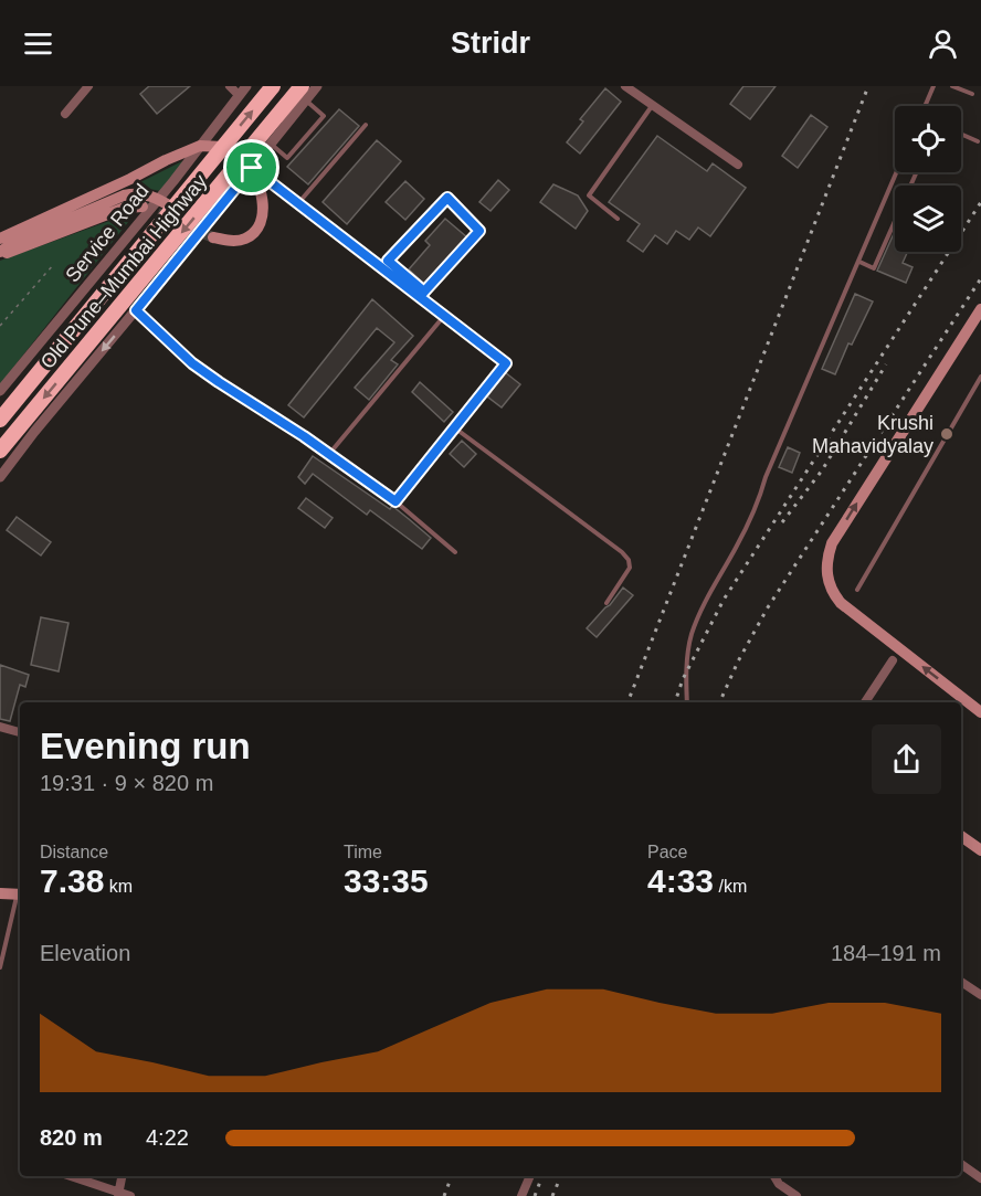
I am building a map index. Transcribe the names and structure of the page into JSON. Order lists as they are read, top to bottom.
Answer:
{
  "streets": {
    "highway": ["Old Pune–Mumbai Highway"],
    "street": ["Service Road"]
  },
  "places": ["Krushi Mahavidyalay"],
  "page": {
    "header": "Stridr",
    "heading": ["Evening run", "19:31 · 9 × 820 m"],
    "stats": [
      ["Distance", "7.38 km"],
      ["Time", "33:35"],
      ["Pace", "4:33 /km"]
    ],
    "chart": ["Elevation", "184–191 m"],
    "list": [
      {
        "name": "820 m",
        "note": "4:22"
      }
    ]
  }
}
